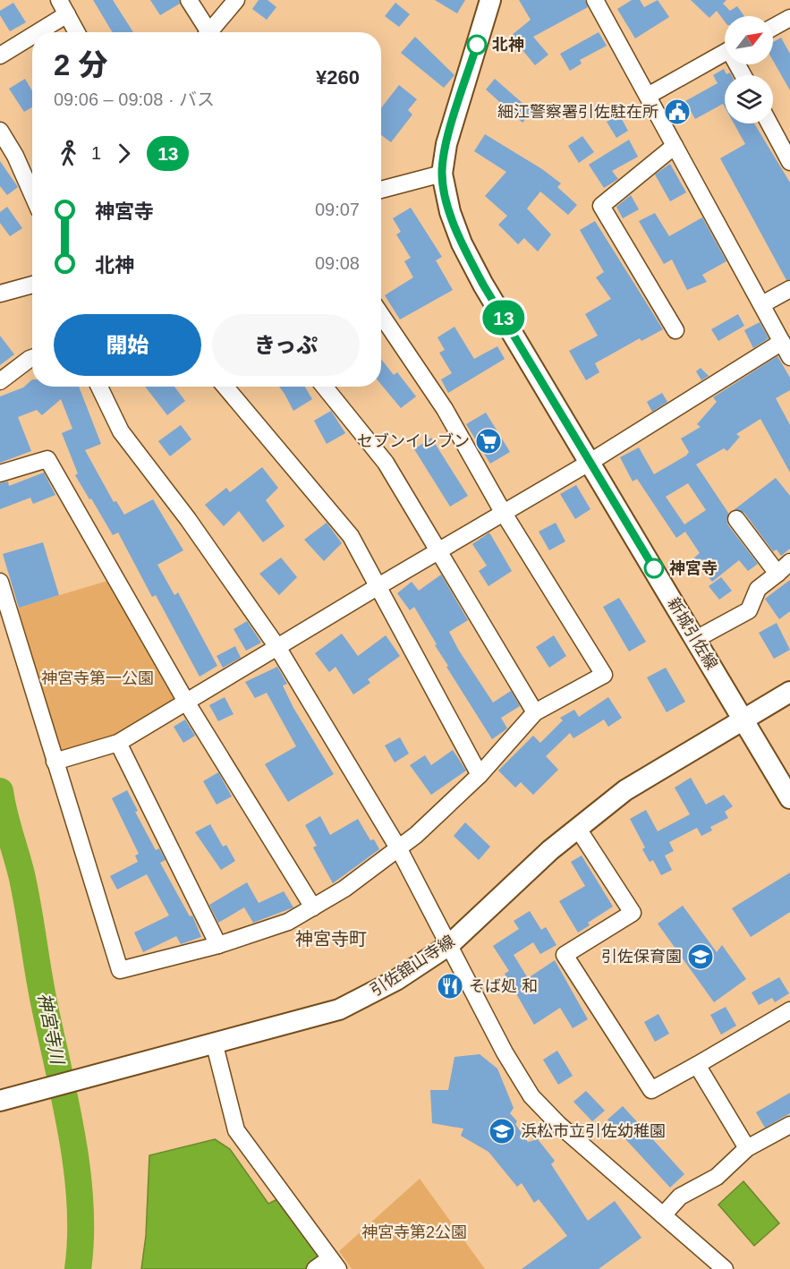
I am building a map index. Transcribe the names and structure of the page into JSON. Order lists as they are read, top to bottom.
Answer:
{
  "streets": {
    "main road": ["新城引佐線", "引佐舘山寺線"]
  },
  "crossings": [
    ["新城引佐線", "引佐舘山寺線"]
  ],
  "districts": ["神宮寺町"],
  "water": ["神宮寺川"],
  "parks": ["神宮寺第一公園", "神宮寺第2公園"],
  "places": {
    "other": ["北神", "神宮寺"],
    "public building": ["細江警察署引佐駐在所"],
    "supermarket": ["セブンイレブン"],
    "school or university": ["引佐保育園", "浜松市立引佐幼稚園"],
    "restaurant": ["そば処 和"]
  },
  "lines": ["bus line 13"],
  "north": "top right",
  "page": {
    "on_map": "13",
    "heading": ["2 分", "09:06 – 09:08 · バス", "¥260"],
    "legs": ["1", "13"],
    "list": [
      {
        "name": "神宮寺",
        "value": "09:07"
      },
      {
        "name": "北神",
        "value": "09:08"
      }
    ],
    "buttons": ["開始", "きっぷ"]
  }
}
